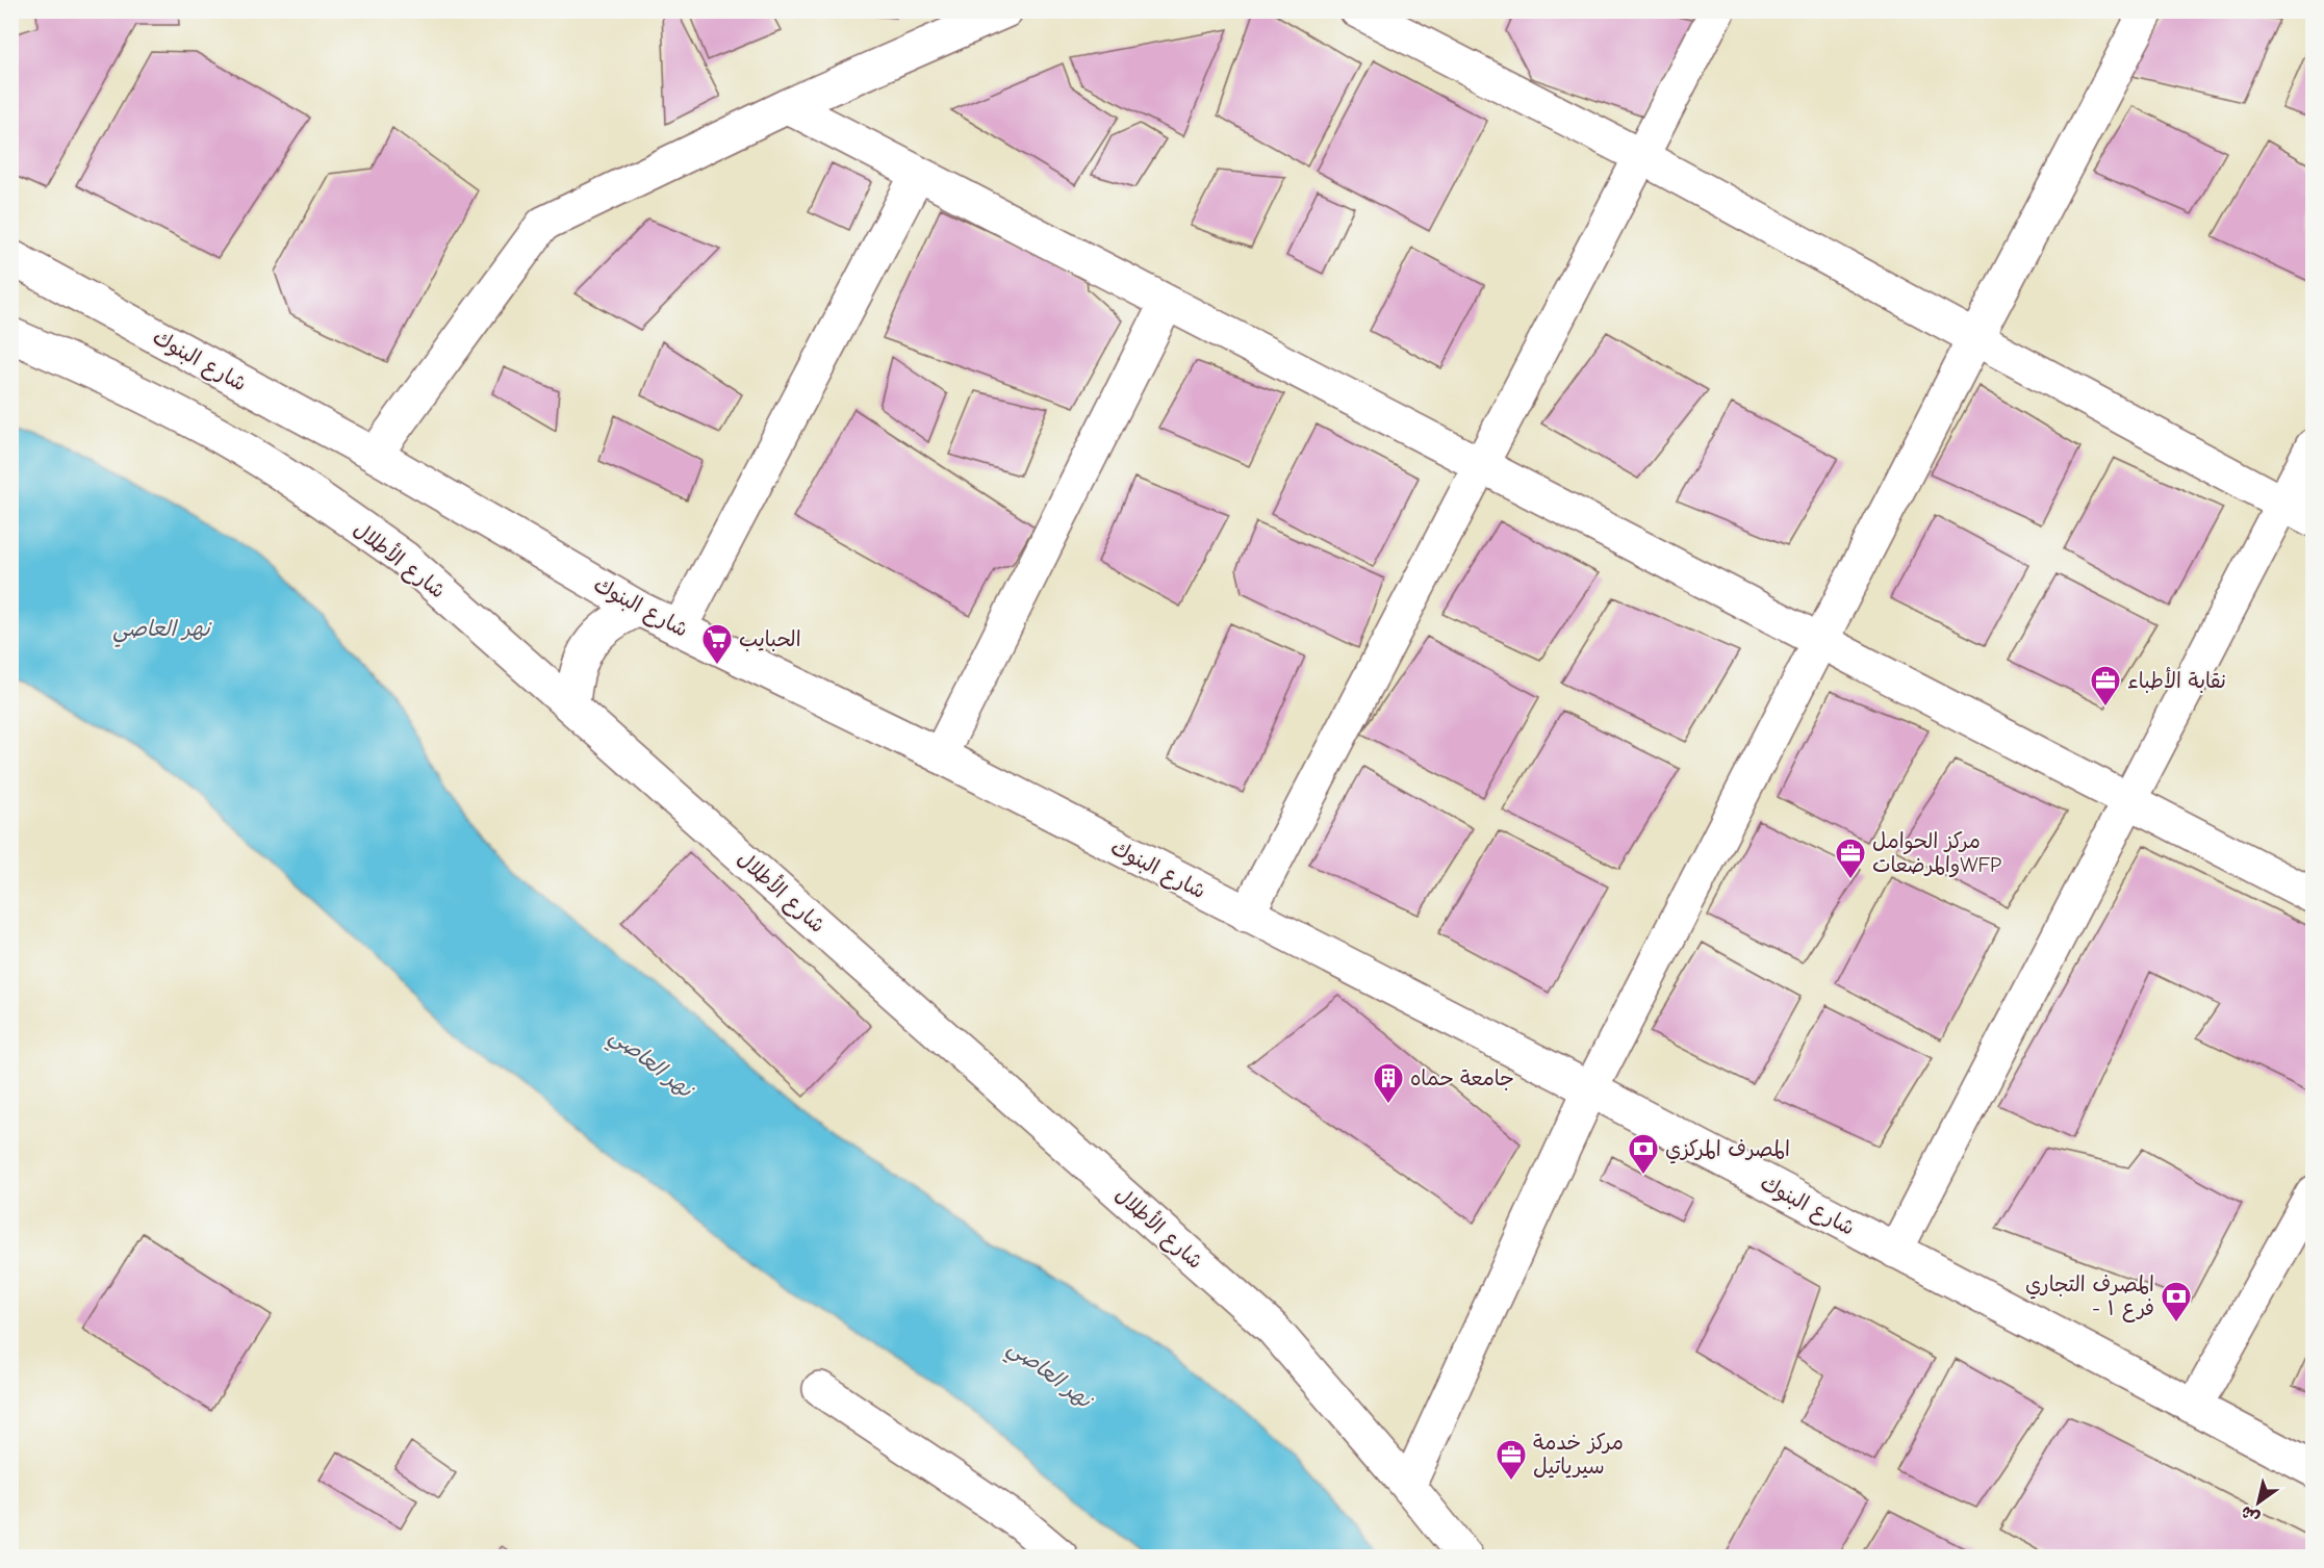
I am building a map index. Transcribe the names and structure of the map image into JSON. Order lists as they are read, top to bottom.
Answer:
{
  "streets": {
    "street": ["شارع البنوك", "شارع الأطلال"]
  },
  "water": ["نهر العاصي"],
  "places": {
    "supermarket": ["الحبايب"],
    "office": ["نقابة الأطباء", "مركز الحوامل والمرضعاتWFP", "مركز خدمة سيرياتيل"],
    "building": ["جامعة حماه"],
    "bank": ["المصرف المركزي", "المصرف التجاري - فرع ١"]
  },
  "north": "bottom left"
}
